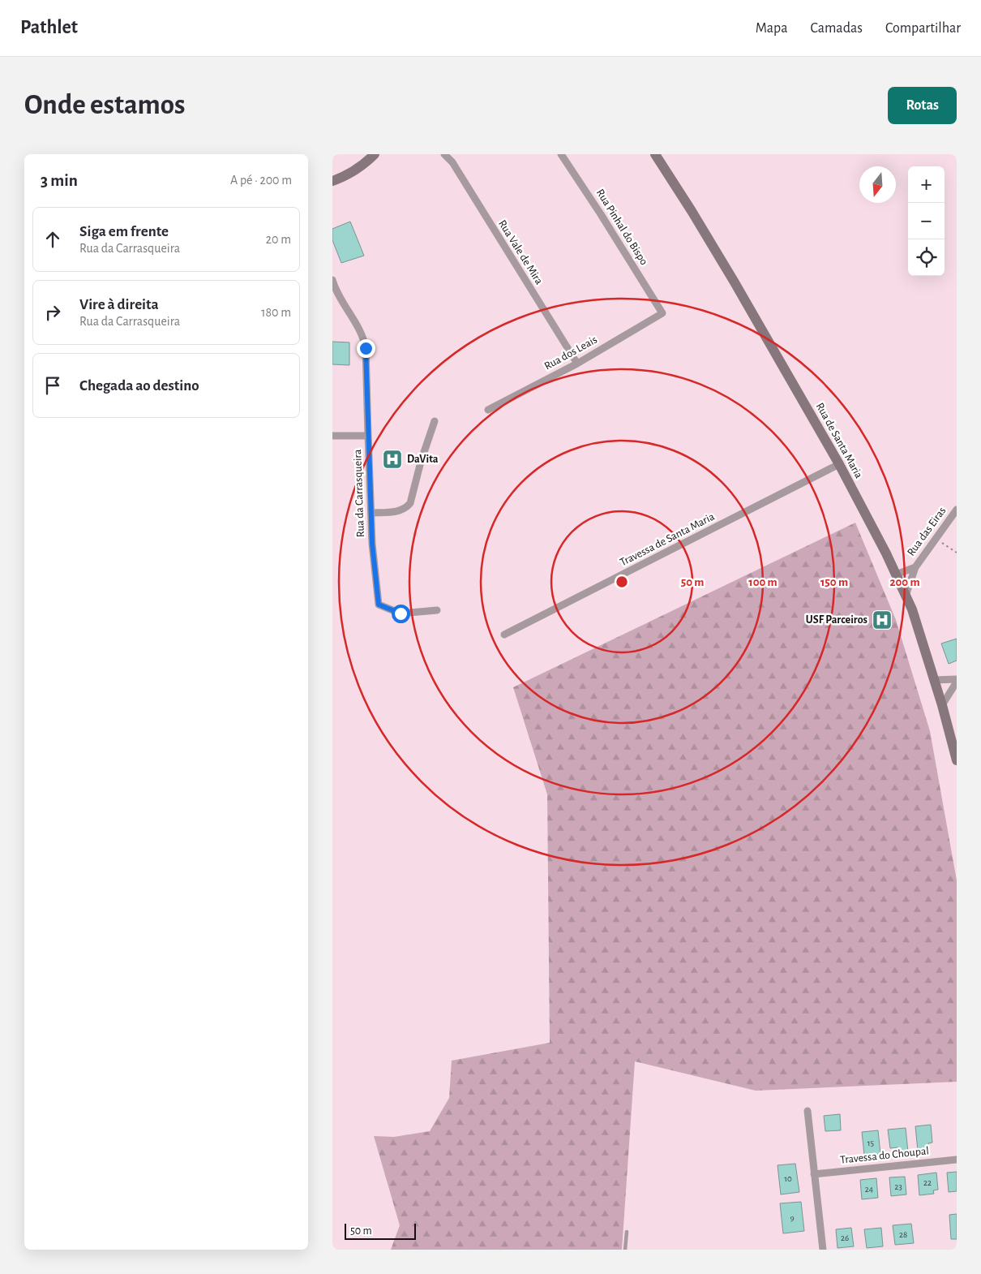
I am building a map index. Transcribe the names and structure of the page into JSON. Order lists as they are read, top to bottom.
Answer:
{
  "streets": {
    "street": [
      "Rua Pinhal do Bispo",
      "Rua Vale de Mira",
      "Rua dos Leais",
      "Rua de Santa Maria",
      "Rua da Carrasqueira",
      "Rua das Eiras",
      "Travessa de Santa Maria",
      "Travessa do Choupal"
    ]
  },
  "crossings": [
    ["Rua Pinhal do Bispo", "Rua dos Leais"],
    ["Rua Vale de Mira", "Rua dos Leais"],
    ["Rua de Santa Maria", "Rua das Eiras"],
    ["Rua de Santa Maria", "Travessa de Santa Maria"]
  ],
  "places": {
    "hospital": ["DaVita", "USF Parceiros"]
  },
  "house_numbers": [
    "15",
    "10",
    "22",
    "23",
    "24",
    "9",
    "28",
    "26"
  ],
  "scale_bar": "50 m",
  "north": "bottom",
  "page": {
    "header": "Pathlet",
    "nav": ["Mapa", "Camadas", "Compartilhar"],
    "buttons": "Rotas",
    "title": "Onde estamos",
    "heading": ["3 min", "A pé · 200 m"],
    "map_buttons": ["+", "−"],
    "list": [
      ["Siga em frente", "Rua da Carrasqueira", "20 m"],
      ["Vire à direita", "Rua da Carrasqueira", "180 m"],
      "Chegada ao destino"
    ],
    "scale": "50 m"
  },
  "rings": [
    "50 m",
    "100 m",
    "150 m",
    "200 m"
  ]
}
